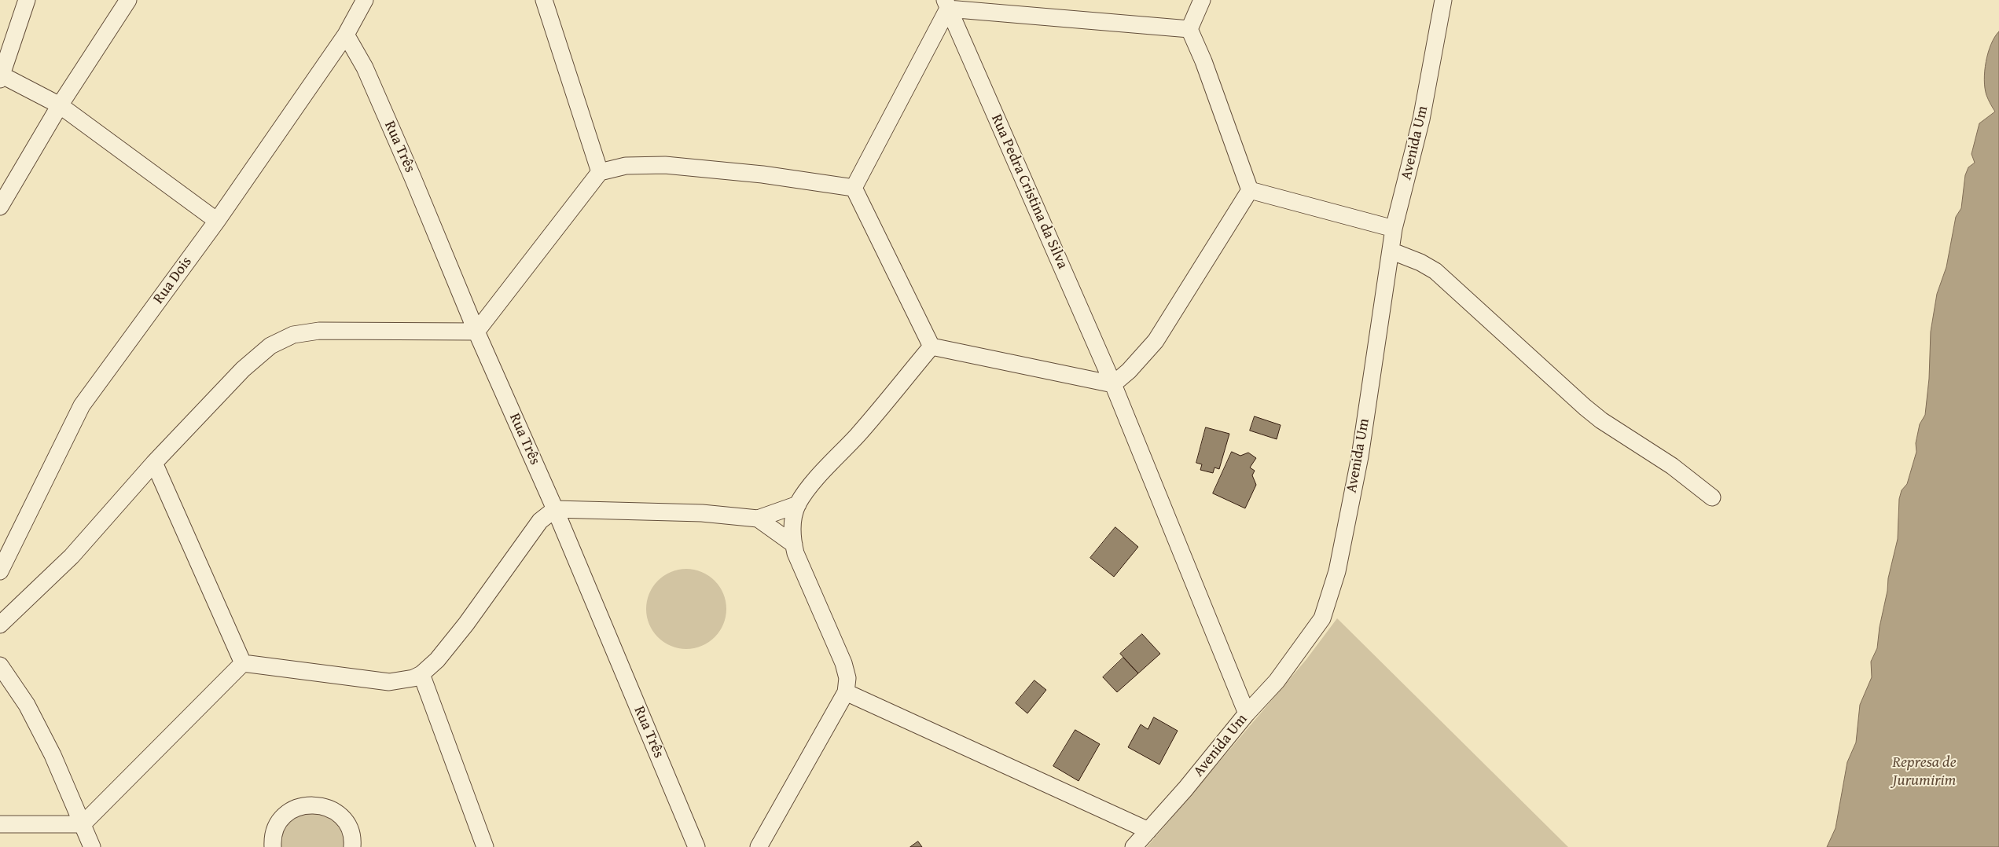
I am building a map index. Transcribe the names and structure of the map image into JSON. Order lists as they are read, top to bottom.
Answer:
{
  "streets": {
    "street": [
      "Avenida Um",
      "Rua Três",
      "Rua Pedra Cristina da Silva",
      "Rua Dois"
    ]
  },
  "crossings": [
    ["Avenida Um", "Rua Pedra Cristina da Silva"],
    ["Rua Três", "Rua Dois"]
  ],
  "water": ["Represa de Jurumirim"]
}
